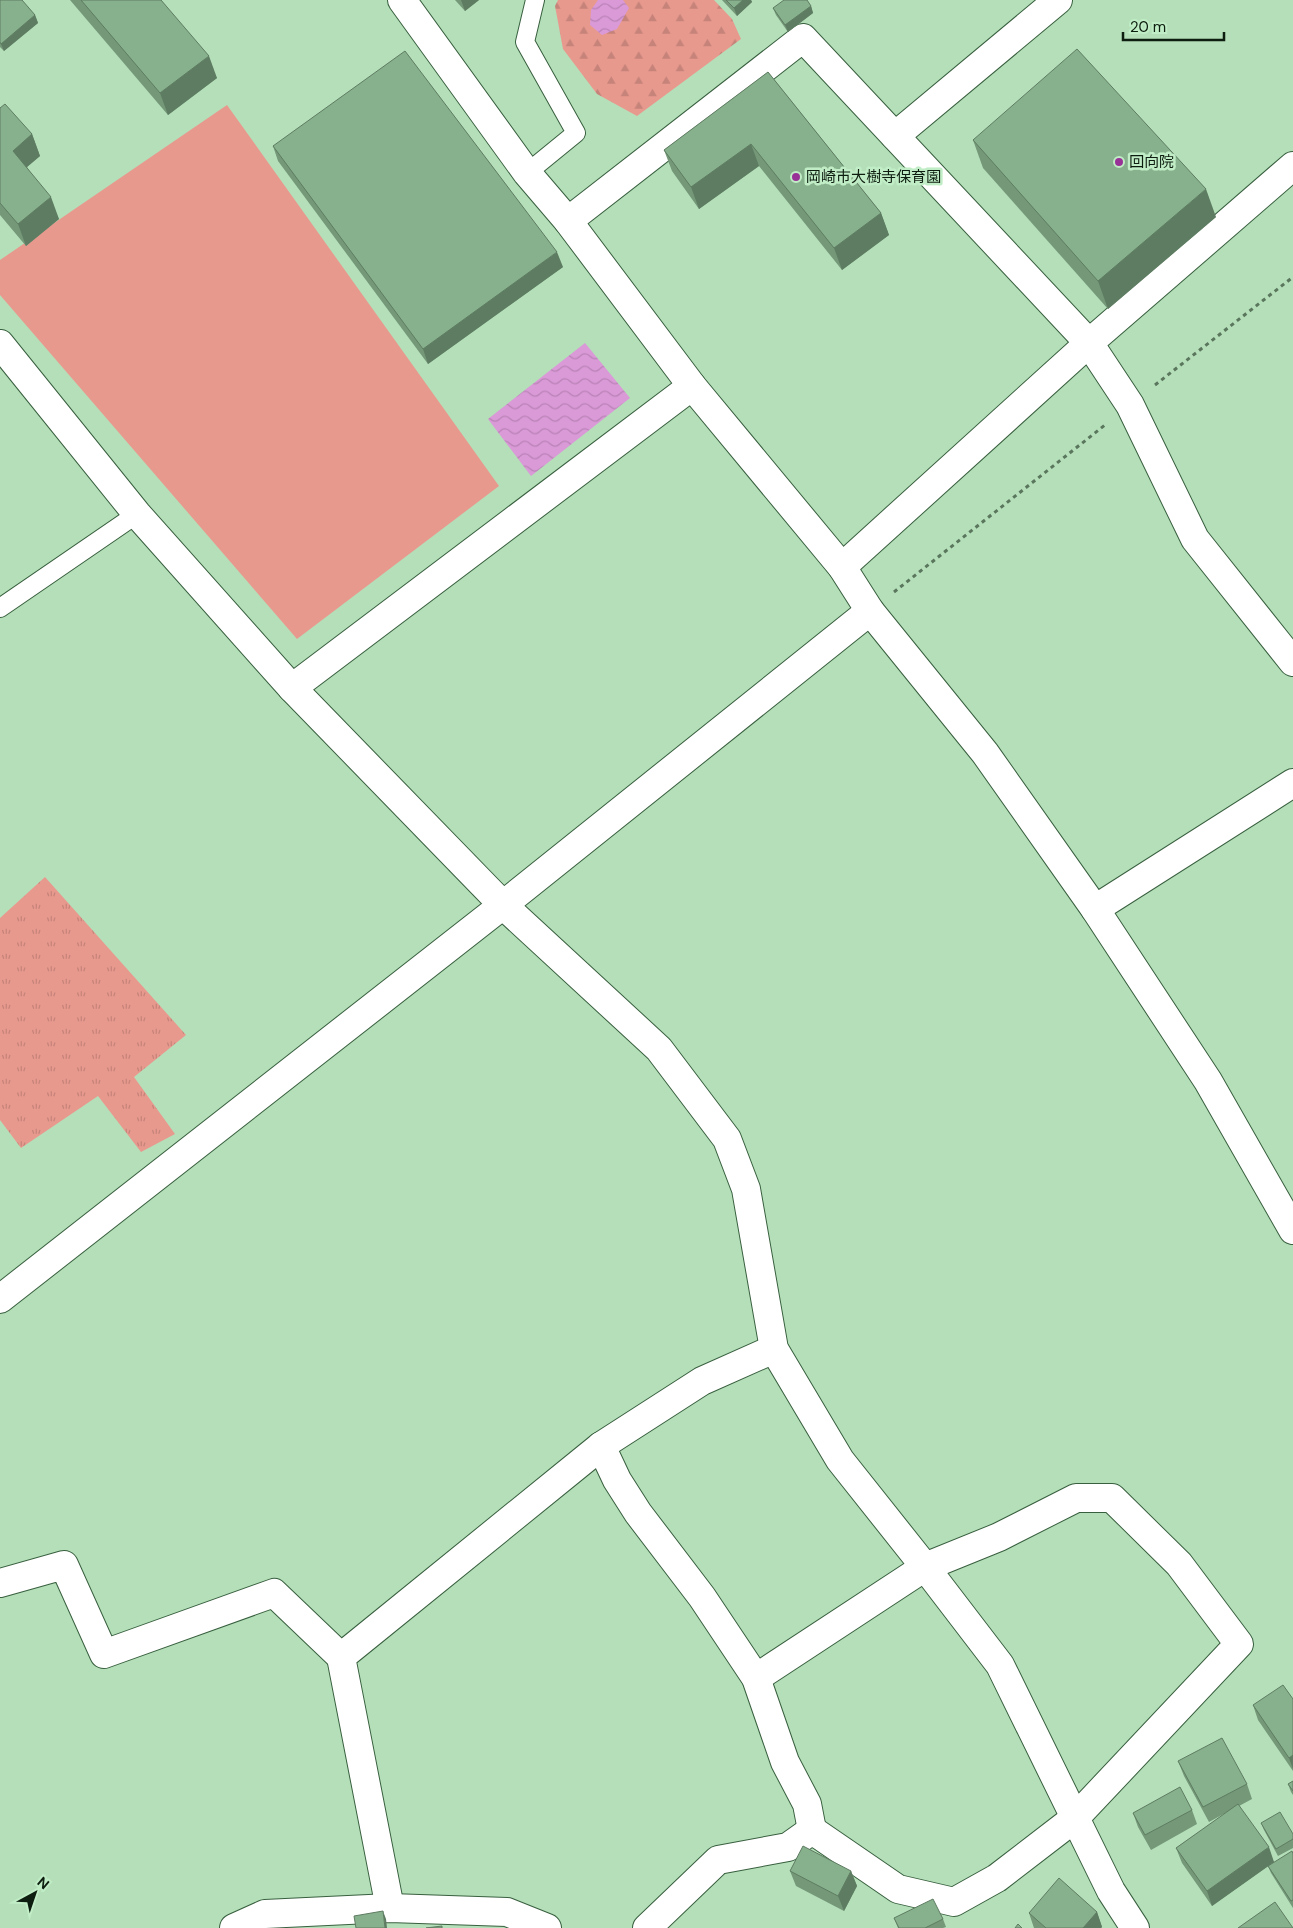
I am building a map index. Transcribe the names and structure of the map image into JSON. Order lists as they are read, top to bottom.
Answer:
{
  "places": ["回向院", "岡崎市大樹寺保育園"],
  "scale_bar": "20 m",
  "north": "top right"
}
